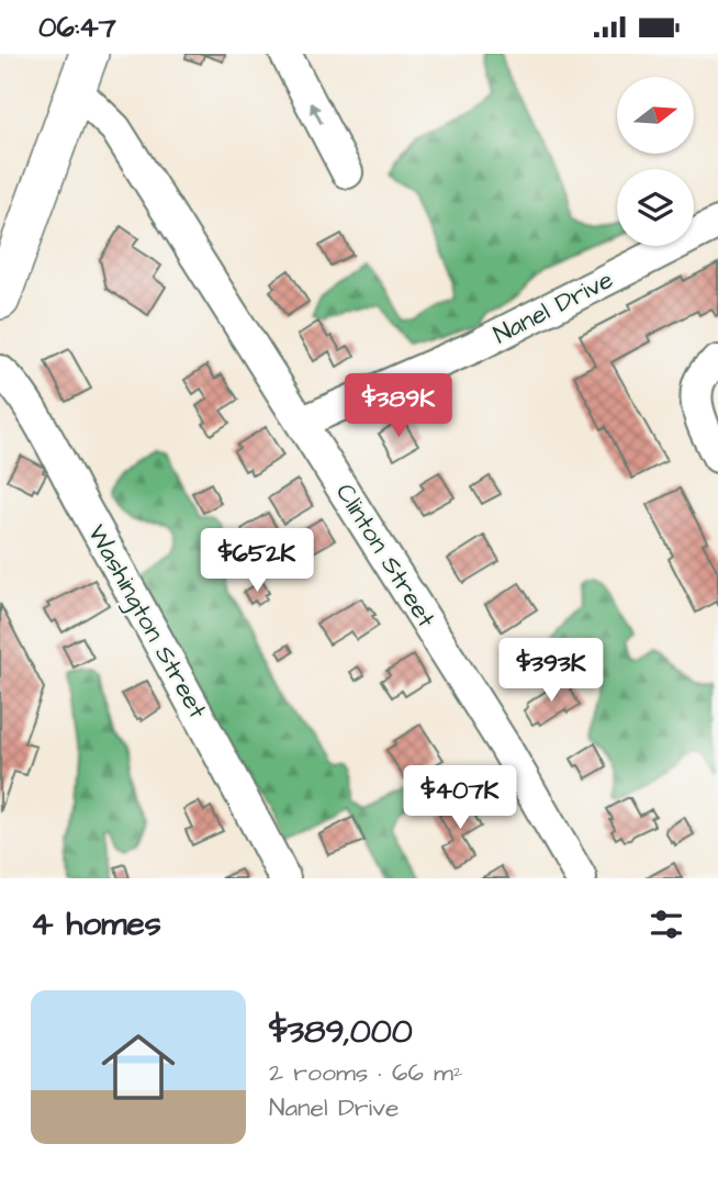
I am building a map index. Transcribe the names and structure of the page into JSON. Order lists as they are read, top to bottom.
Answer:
{
  "streets": {
    "street": ["Nanel Drive", "Clinton Street", "Washington Street"]
  },
  "crossings": [
    ["Nanel Drive", "Clinton Street"]
  ],
  "north": "right",
  "page": {
    "status": "06:47",
    "price": [
      "$389K",
      "$652K",
      "$393K",
      "$407K"
    ],
    "heading": "4 homes",
    "list": [
      {
        "name": "$389,000",
        "note": "2 rooms · 66 m² · Nanel Drive"
      }
    ]
  }
}
